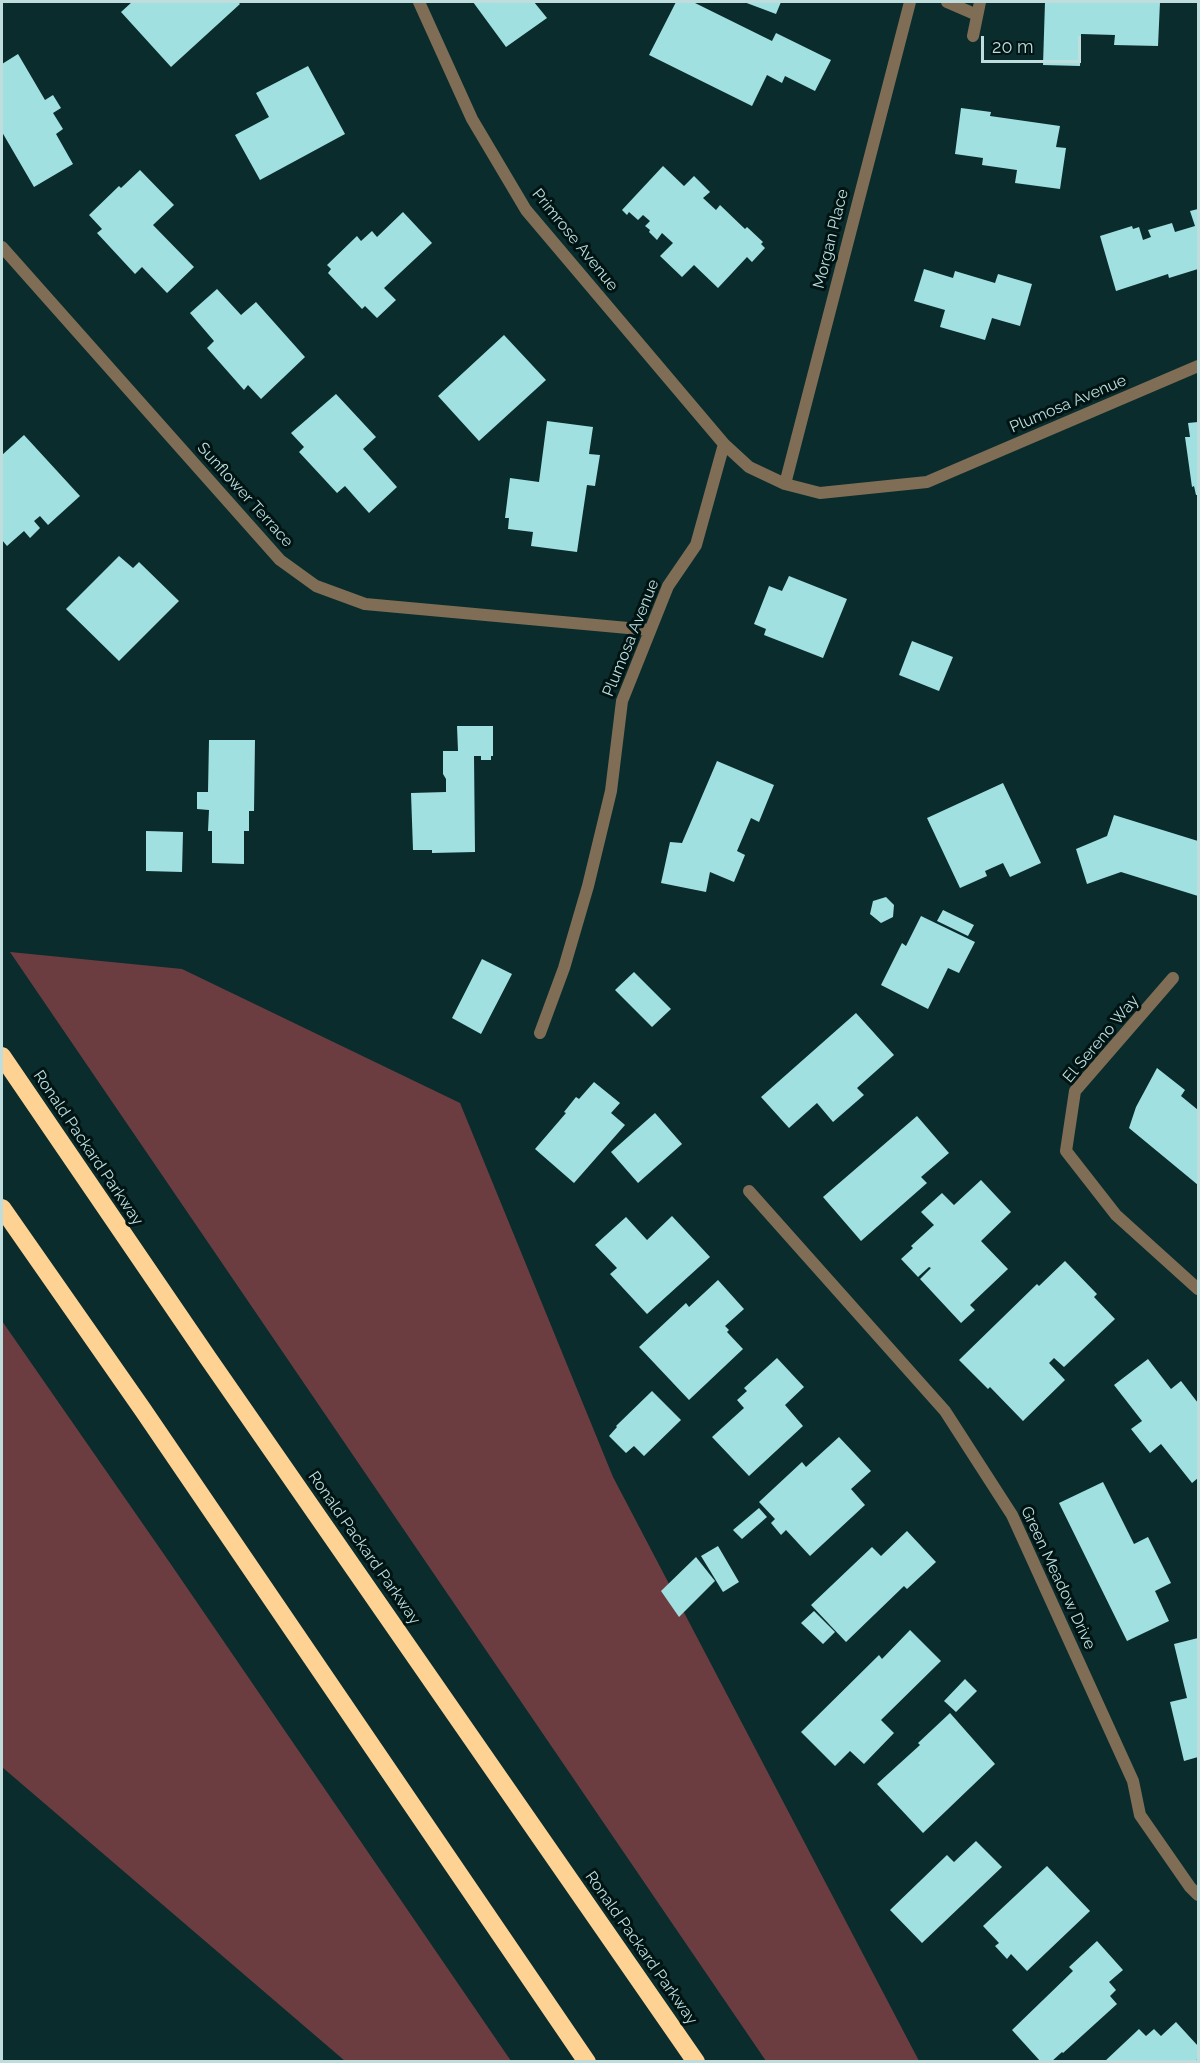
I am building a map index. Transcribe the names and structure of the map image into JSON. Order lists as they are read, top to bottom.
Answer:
{
  "streets": {
    "highway": ["Ronald Packard Parkway"],
    "street": [
      "Morgan Place",
      "Primrose Avenue",
      "Plumosa Avenue",
      "Sunflower Terrace",
      "El Sereno Way",
      "Green Meadow Drive"
    ]
  },
  "crossings": [
    ["Morgan Place", "Plumosa Avenue"],
    ["Primrose Avenue", "Plumosa Avenue"],
    ["Plumosa Avenue", "Sunflower Terrace"]
  ],
  "scale_bar": "20 m"
}
